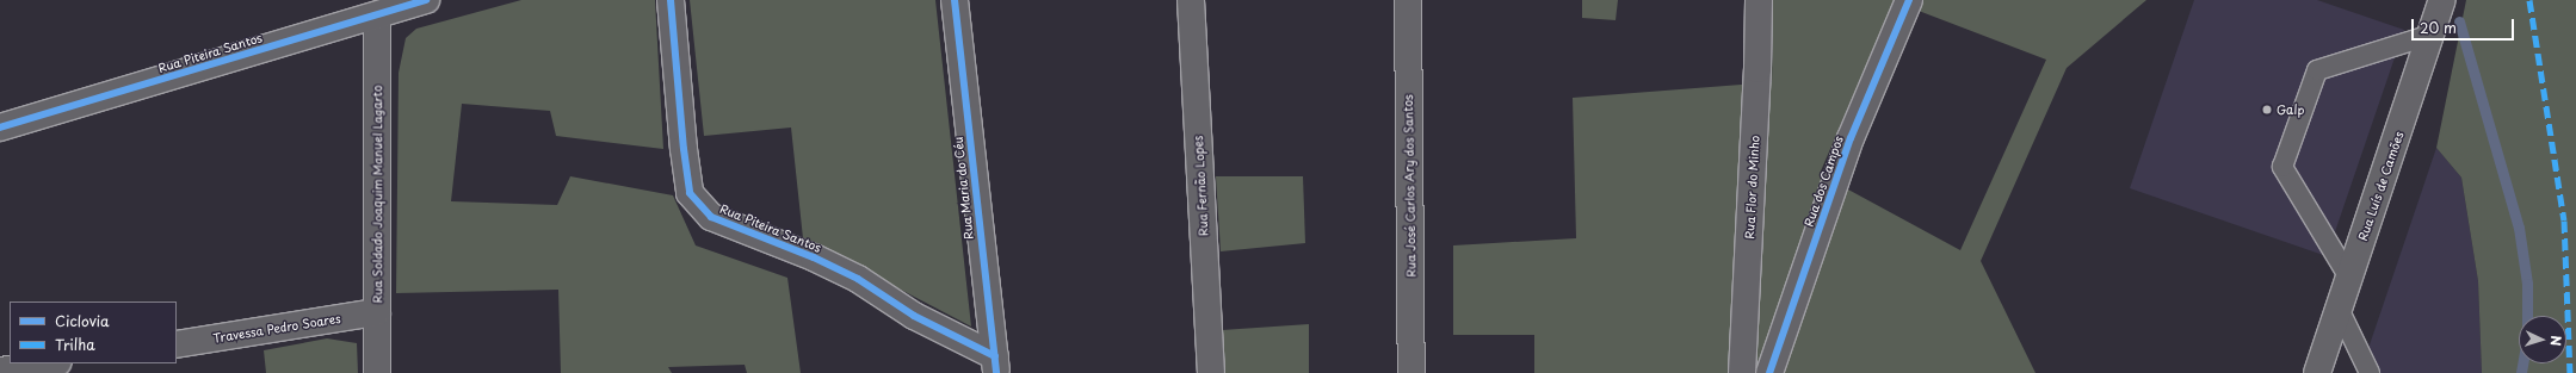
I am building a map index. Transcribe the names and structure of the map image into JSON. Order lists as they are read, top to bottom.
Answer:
{
  "streets": {
    "street": [
      "Rua Piteira Santos",
      "Rua dos Campos",
      "Rua Fernão Lopes",
      "Rua José Carlos Ary dos Santos",
      "Rua Luís de Camões",
      "Rua Flor do Minho",
      "Rua Maria do Céu",
      "Rua Soldado Joaquim Manuel Lagarto",
      "Travessa Pedro Soares"
    ]
  },
  "crossings": [
    ["Rua Piteira Santos", "Rua Maria do Céu"],
    ["Rua Piteira Santos", "Rua Soldado Joaquim Manuel Lagarto"],
    ["Rua Soldado Joaquim Manuel Lagarto", "Travessa Pedro Soares"]
  ],
  "places": ["Galp"],
  "legend": ["Ciclovia", "Trilha"],
  "scale_bar": "20 m",
  "north": "right"
}
